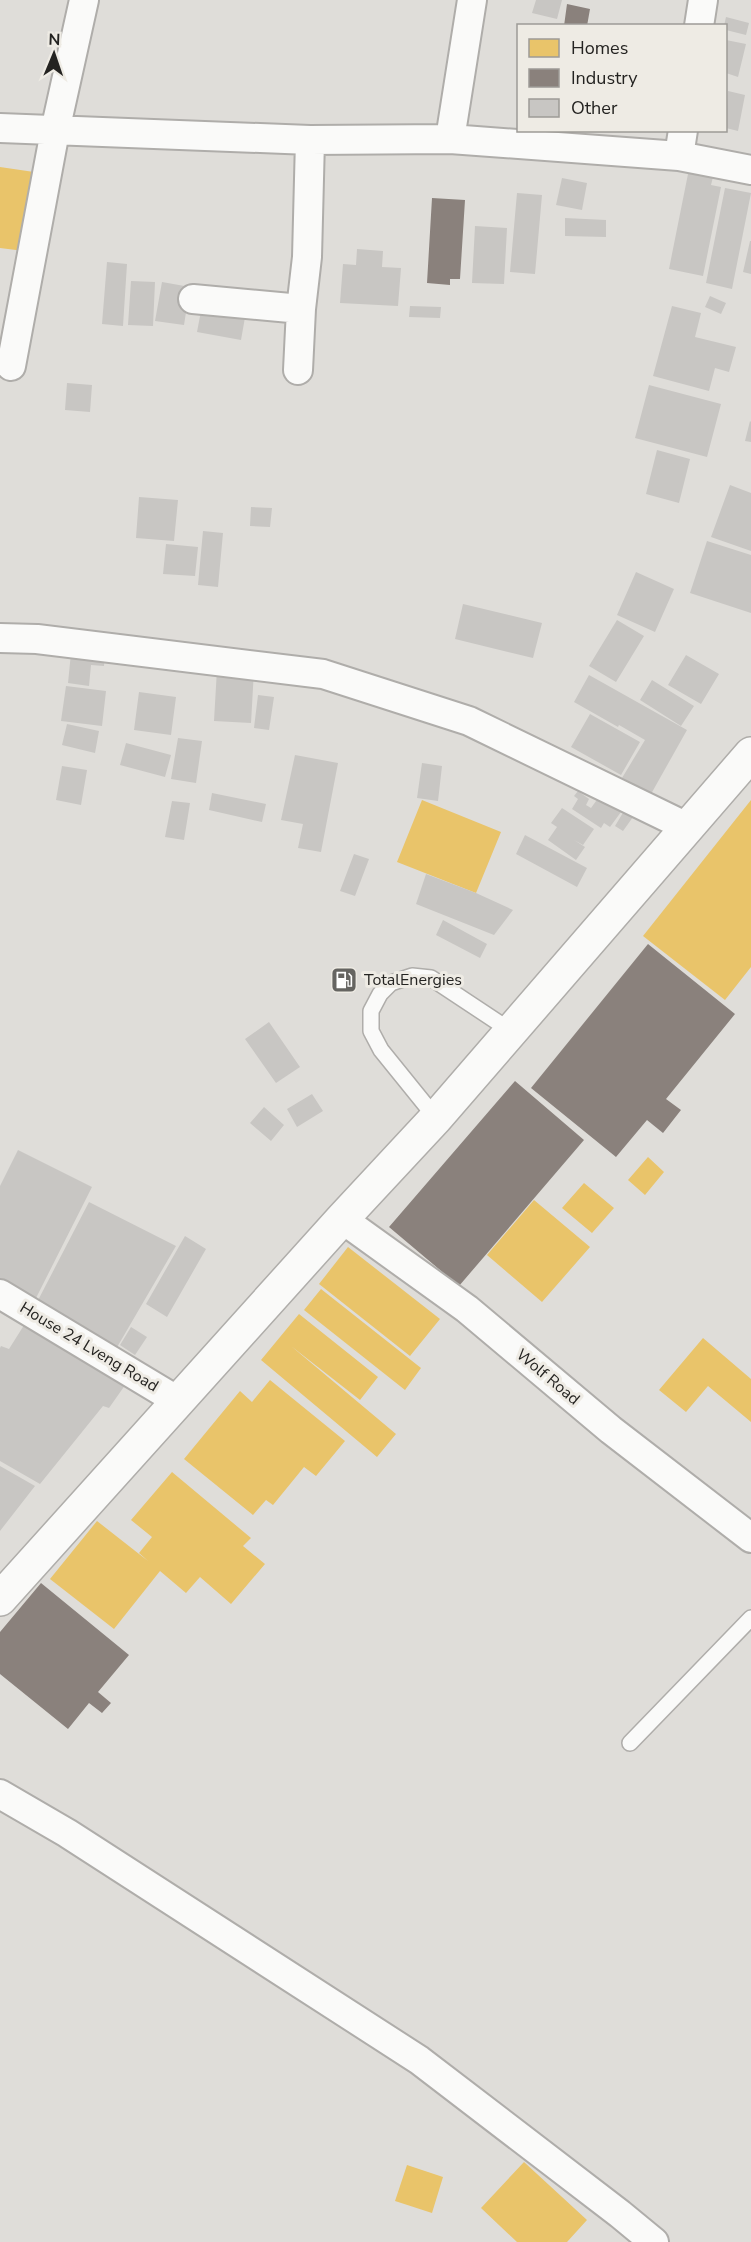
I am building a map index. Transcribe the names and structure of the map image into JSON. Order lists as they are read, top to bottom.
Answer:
{
  "streets": {
    "street": ["House 24 Lveng Road", "Wolf Road"]
  },
  "places": {
    "fuel station": ["TotalEnergies"]
  },
  "legend": ["Homes", "Industry", "Other"],
  "north": "top"
}
